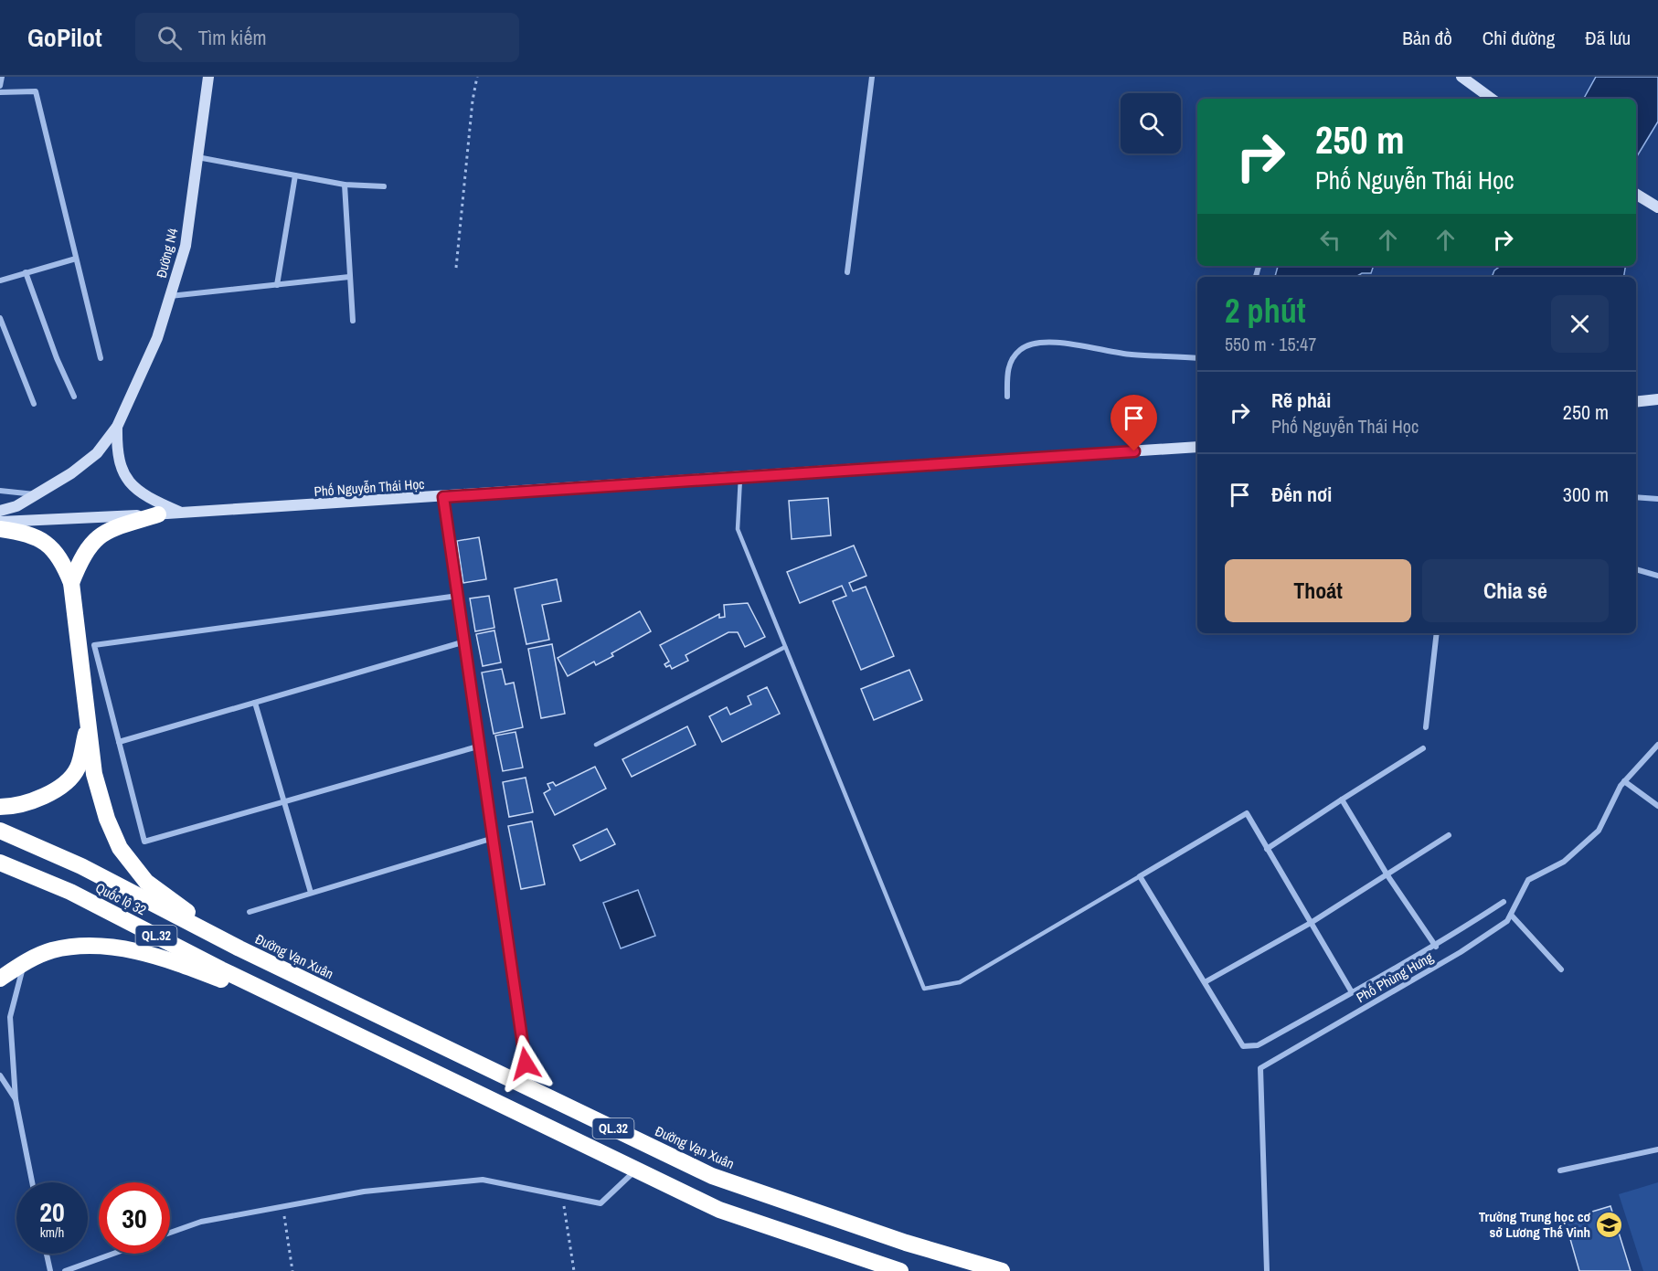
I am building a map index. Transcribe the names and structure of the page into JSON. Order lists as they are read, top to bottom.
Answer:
{
  "streets": {
    "highway": ["Quốc lộ 32", "QL.32", "Đường Vạn Xuân"],
    "main road": ["Đường N4", "Phố Nguyễn Thái Học"],
    "street": ["Phố Phùng Hưng"]
  },
  "crossings": [
    ["Quốc lộ 32", "QL.32"],
    ["Quốc lộ 32", "Đường Vạn Xuân"]
  ],
  "places": {
    "school or university": ["Trường Trung học cơ sở Lương Thế Vinh"]
  },
  "page": {
    "header": "GoPilot",
    "search": "Tìm kiếm",
    "nav": ["Bản đồ", "Chỉ đường", "Đã lưu"],
    "turn": ["250 m", "Phố Nguyễn Thái Học"],
    "heading": ["2 phút", "550 m · 15:47"],
    "list": [
      {
        "name": "Rẽ phải",
        "note": "Phố Nguyễn Thái Học",
        "value": "250 m"
      },
      {
        "name": "Đến nơi",
        "value": "300 m"
      }
    ],
    "buttons": ["Thoát", "Chia sẻ"],
    "speed": "20 km/h",
    "limit": "30"
  }
}
